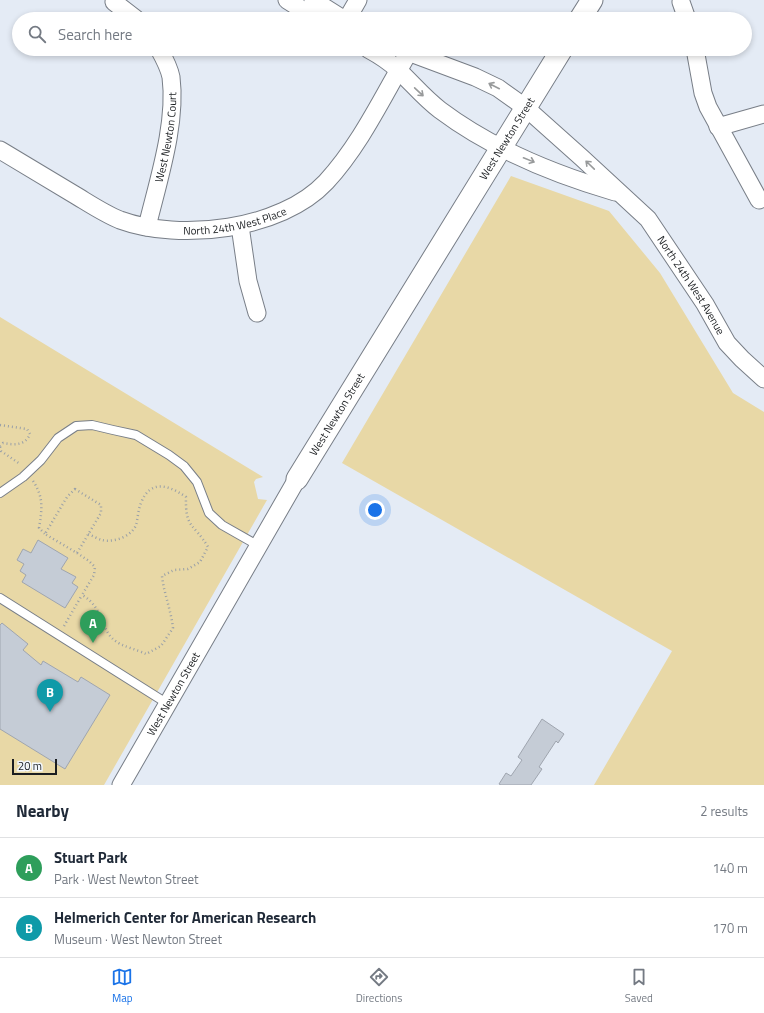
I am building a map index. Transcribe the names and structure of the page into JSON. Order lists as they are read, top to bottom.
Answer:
{
  "streets": {
    "street": [
      "West Newton Court",
      "West Newton Street",
      "North 24th West Place",
      "North 24th West Avenue"
    ]
  },
  "crossings": [
    ["West Newton Court", "North 24th West Place"],
    ["West Newton Street", "North 24th West Avenue"],
    ["North 24th West Place", "North 24th West Avenue"]
  ],
  "scale_bar": "20 m",
  "page": {
    "search": "Search here",
    "pins": ["A", "B"],
    "scale": "20 m",
    "heading": ["Nearby", "2 results"],
    "list": [
      {
        "mark": "A",
        "name": "Stuart Park",
        "note": "Park · West Newton Street",
        "value": "140 m"
      },
      {
        "mark": "B",
        "name": "Helmerich Center for American Research",
        "note": "Museum · West Newton Street",
        "value": "170 m"
      }
    ],
    "nav": ["Map", "Directions", "Saved"]
  }
}
